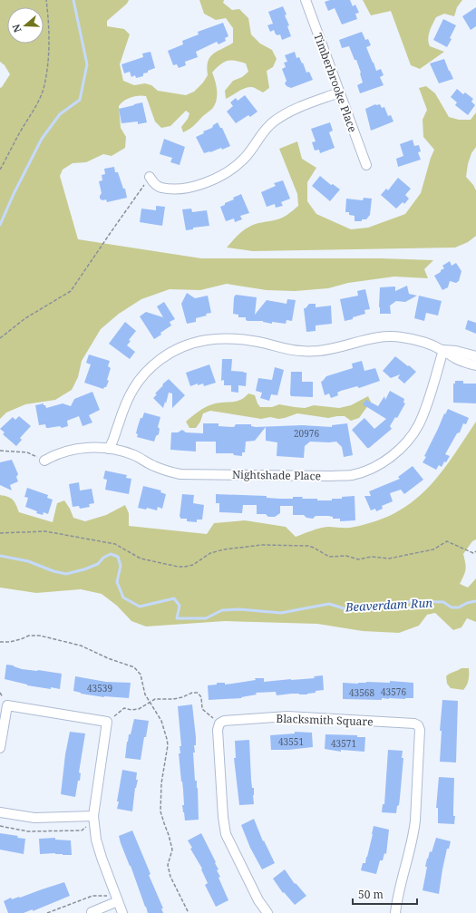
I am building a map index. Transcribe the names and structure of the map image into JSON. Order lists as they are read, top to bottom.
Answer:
{
  "streets": {
    "street": ["Timberbrooke Place", "Nightshade Place", "Blacksmith Square"]
  },
  "water": ["Beaverdam Run"],
  "house_numbers": [
    "20976",
    "43539",
    "43576",
    "43568",
    "43551",
    "43571"
  ],
  "scale_bar": "50 m",
  "north": "left"
}
